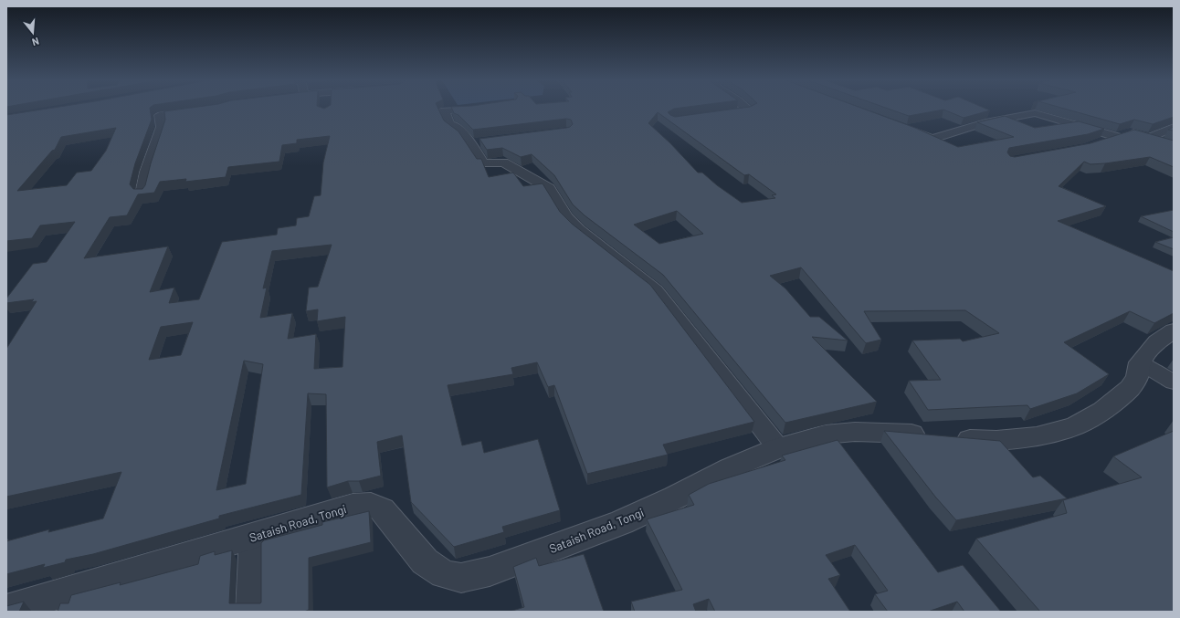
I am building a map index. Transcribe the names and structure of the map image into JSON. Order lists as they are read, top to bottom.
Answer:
{
  "streets": {
    "street": ["Sataish Road, Tongi"]
  },
  "north": "bottom"
}
